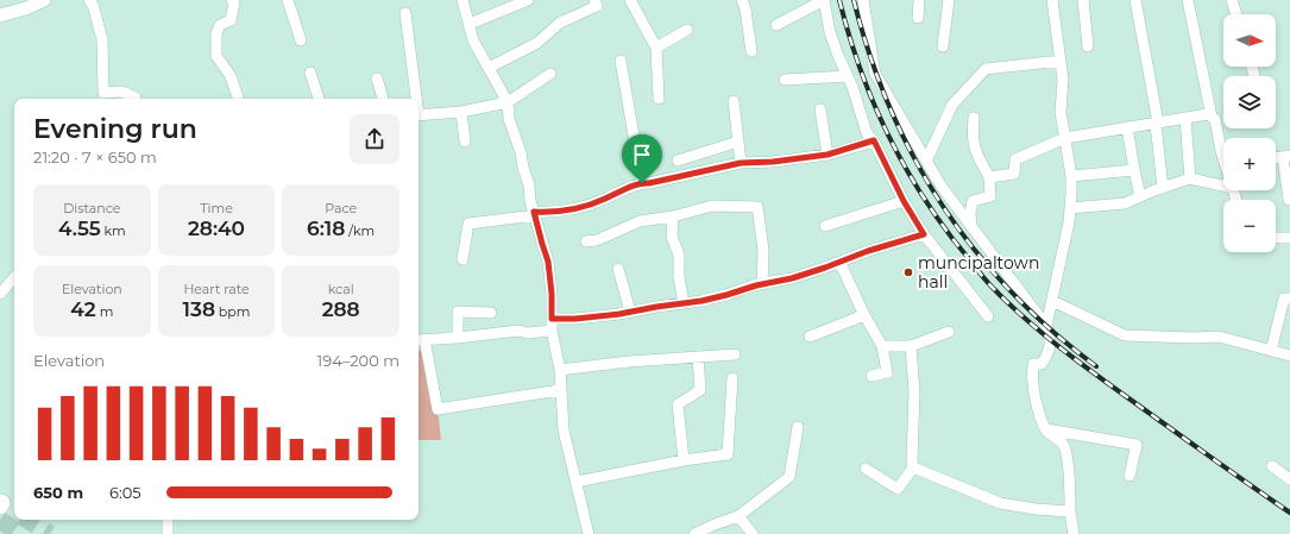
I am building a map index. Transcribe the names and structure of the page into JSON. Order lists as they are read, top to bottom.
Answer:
{
  "places": ["muncipaltown hall"],
  "north": "right",
  "page": {
    "map_buttons": ["+", "−"],
    "heading": ["Evening run", "21:20 · 7 × 650 m"],
    "stats": [
      ["Distance", "4.55 km"],
      ["Time", "28:40"],
      ["Pace", "6:18 /km"],
      ["Elevation", "42 m"],
      ["Heart rate", "138 bpm"],
      ["kcal", "288"]
    ],
    "chart": ["Elevation", "194–200 m"],
    "list": [
      {
        "name": "650 m",
        "note": "6:05"
      }
    ]
  }
}
